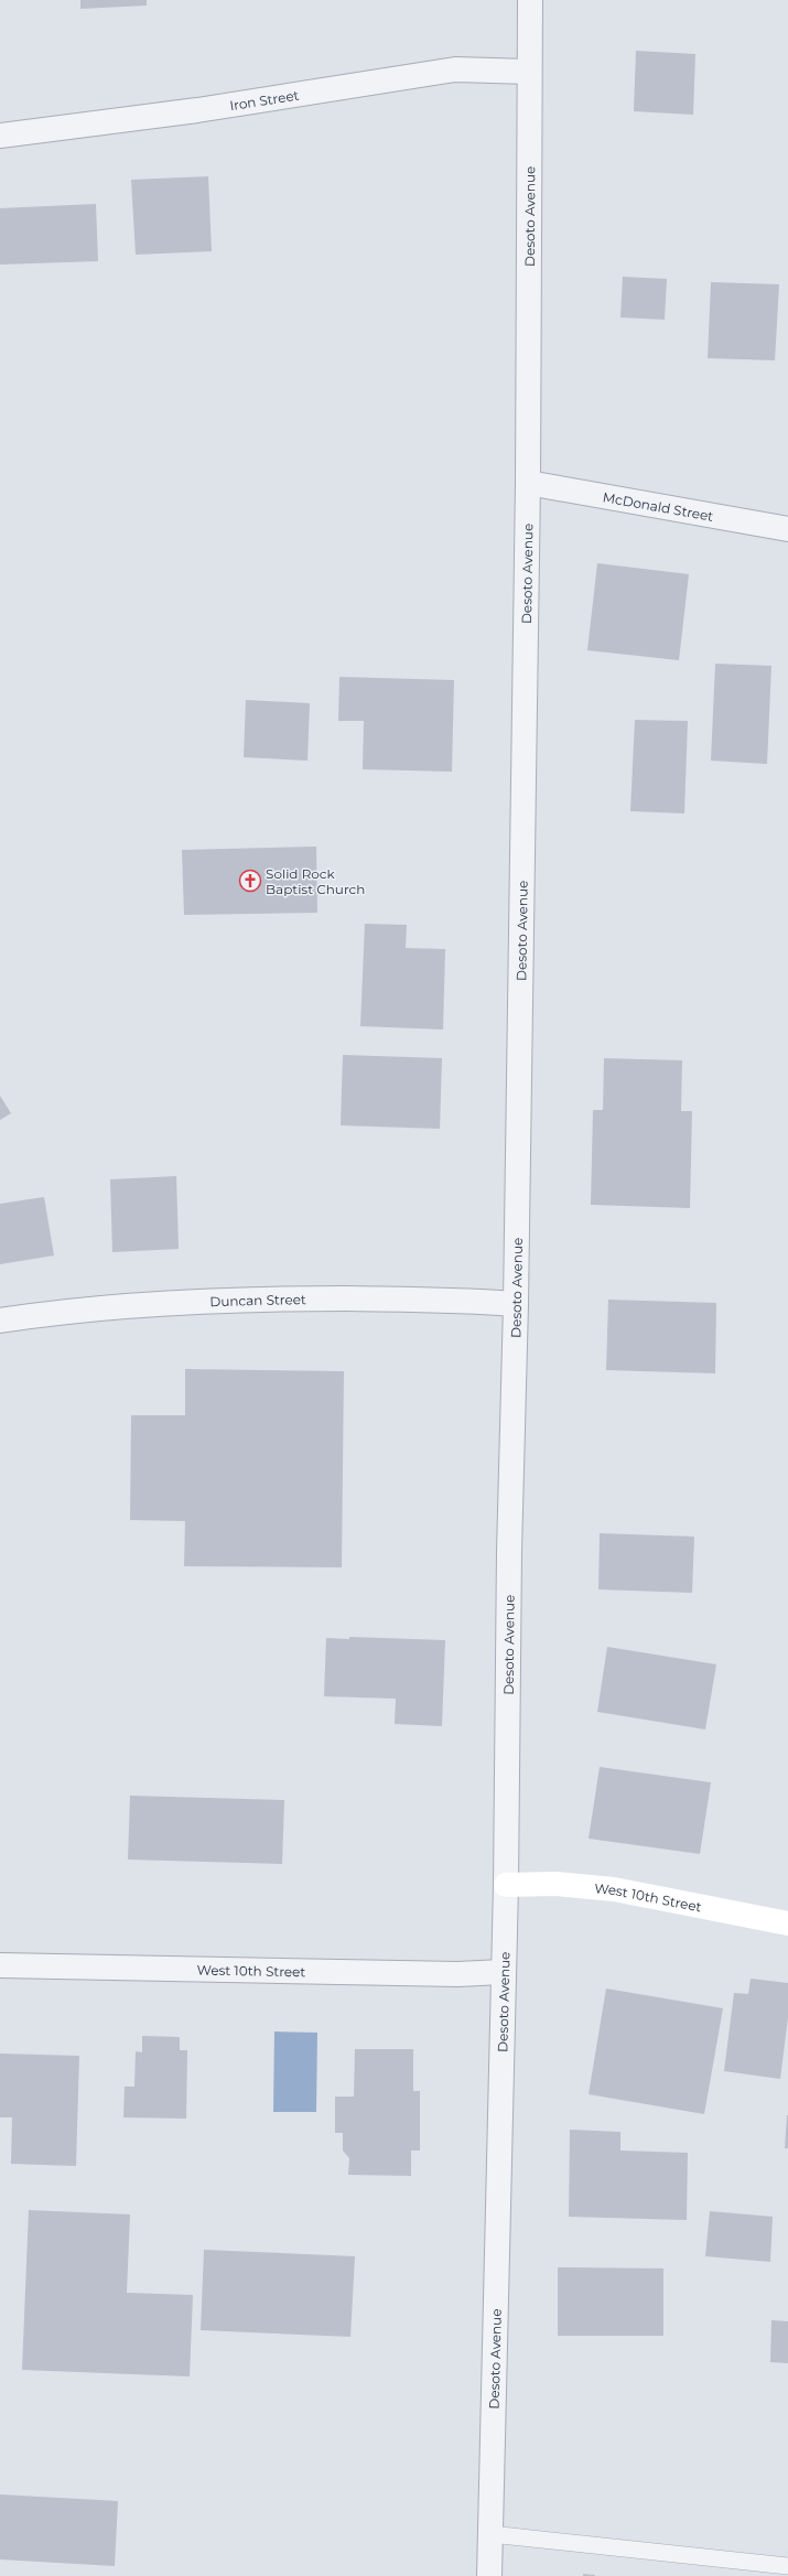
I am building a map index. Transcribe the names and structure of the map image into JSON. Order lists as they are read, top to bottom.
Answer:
{
  "streets": {
    "street": [
      "Iron Street",
      "Desoto Avenue",
      "McDonald Street",
      "Duncan Street",
      "West 10th Street"
    ]
  },
  "crossings": [
    ["Iron Street", "Desoto Avenue"],
    ["Desoto Avenue", "McDonald Street"],
    ["Desoto Avenue", "Duncan Street"],
    ["Desoto Avenue", "West 10th Street"]
  ],
  "places": {
    "church": ["Solid Rock Baptist Church"]
  }
}
